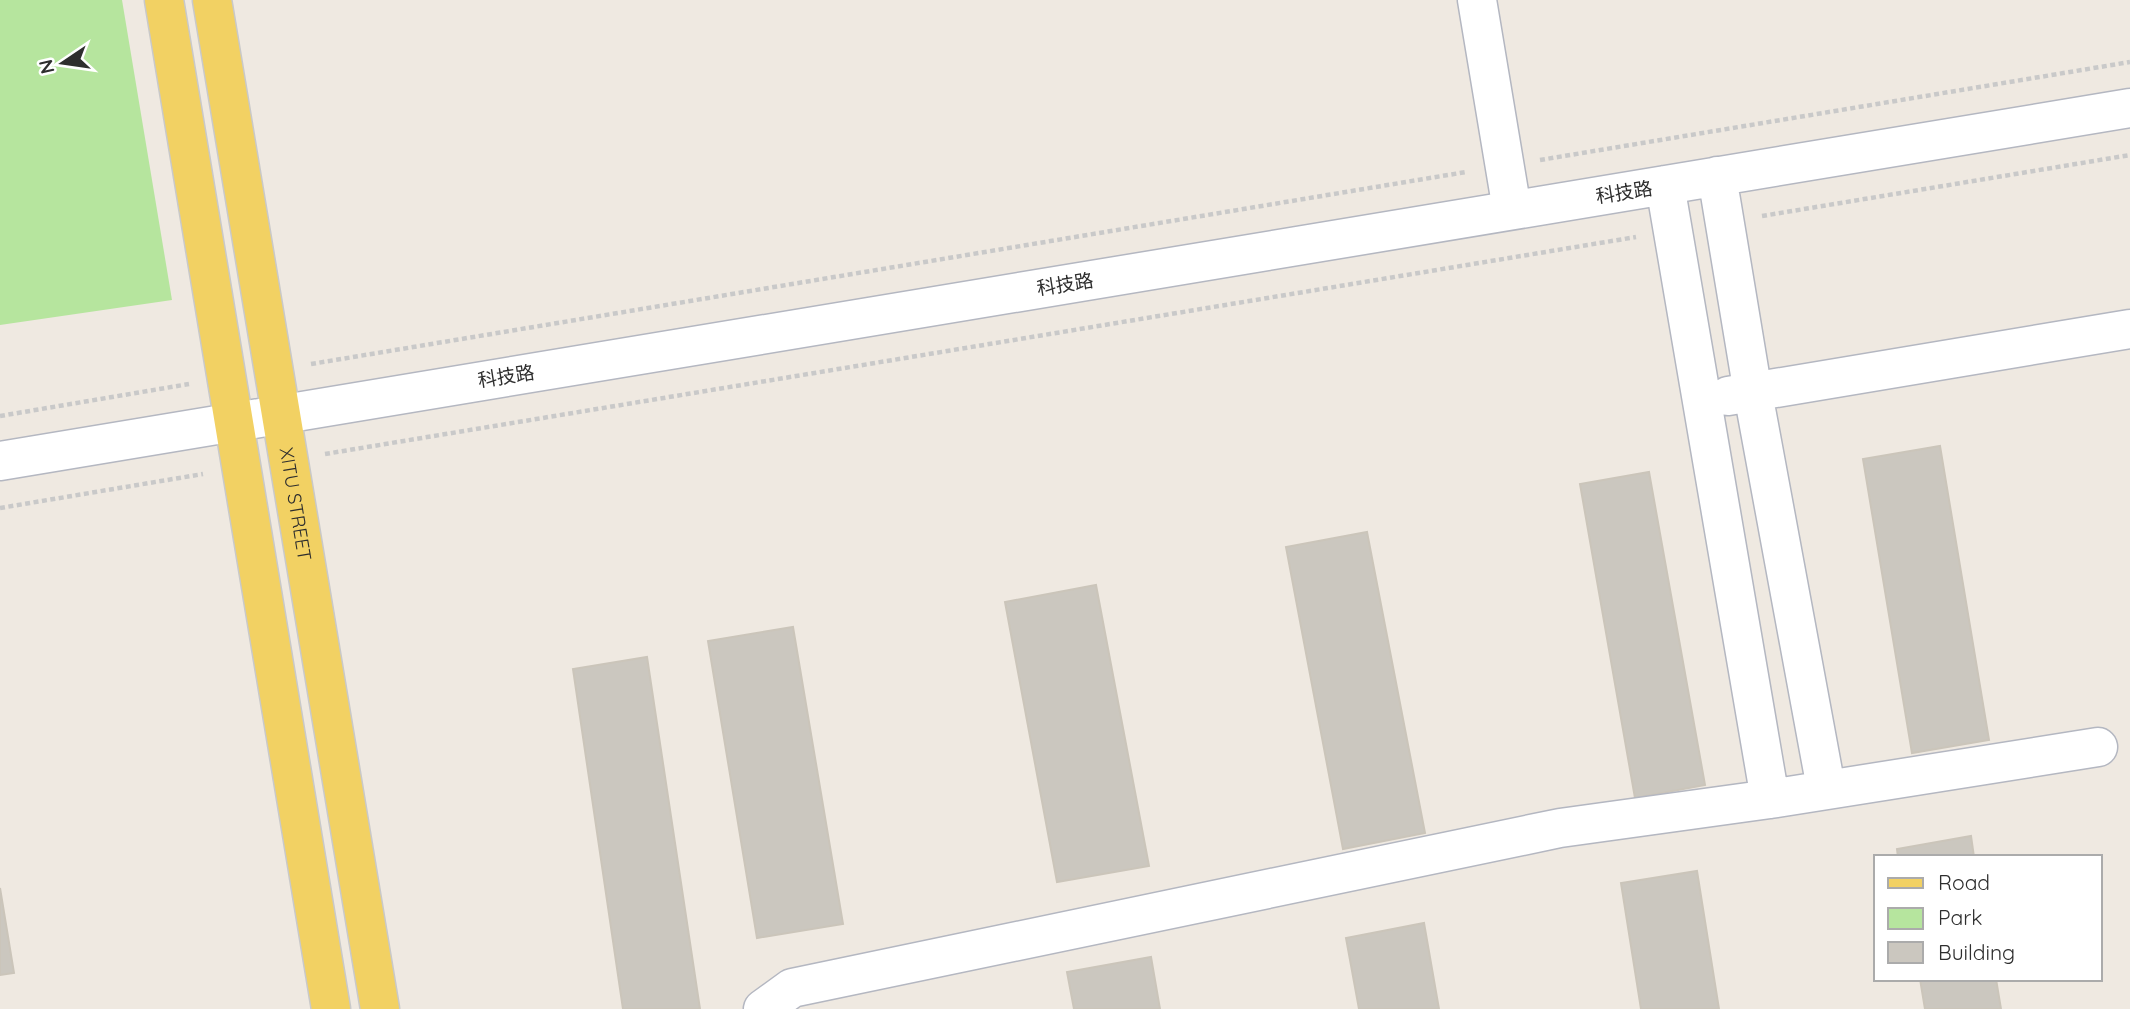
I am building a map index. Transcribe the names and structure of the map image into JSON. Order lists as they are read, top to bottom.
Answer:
{
  "streets": {
    "main road": ["XITU STREET"],
    "street": ["科技路"]
  },
  "crossings": [
    ["科技路", "XITU STREET"]
  ],
  "legend": ["Road", "Park", "Building"],
  "north": "left"
}
